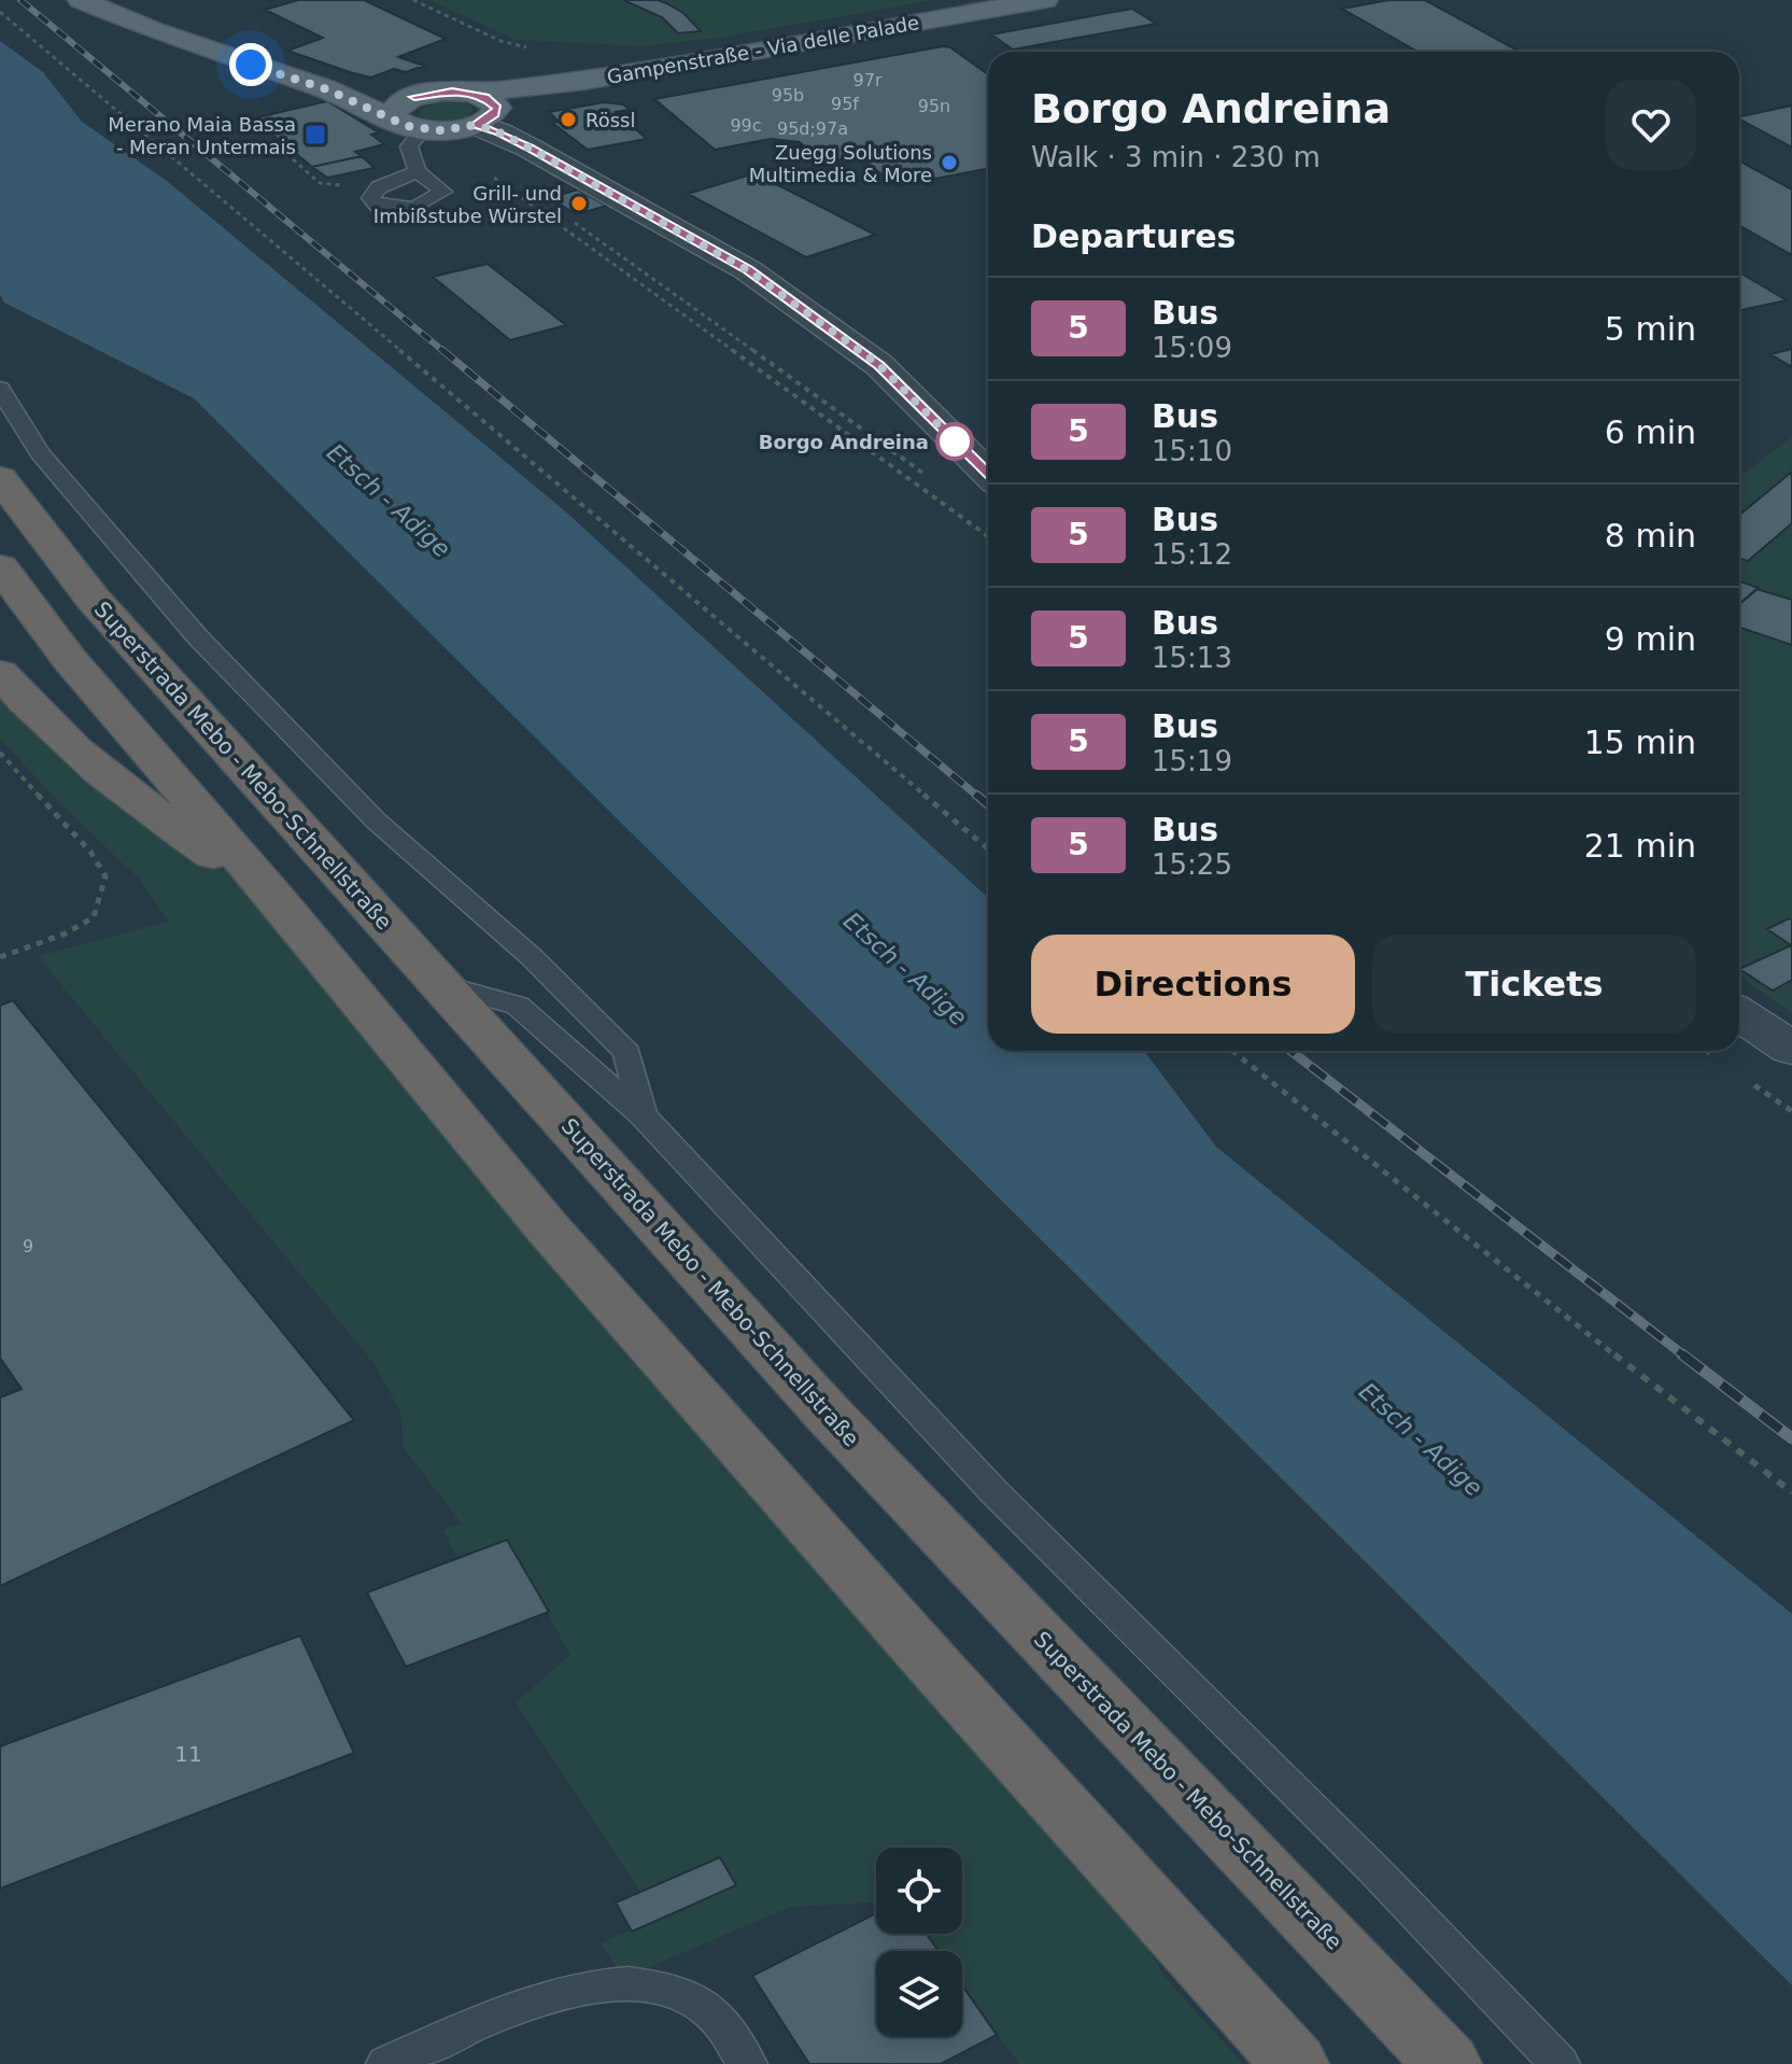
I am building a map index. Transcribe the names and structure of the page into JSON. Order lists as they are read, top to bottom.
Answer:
{
  "streets": {
    "highway": ["Superstrada Mebo - Mebo-Schnellstraße"],
    "main road": ["Gampenstraße - Via delle Palade"]
  },
  "water": ["Etsch - Adige"],
  "places": {
    "other": [
      "Rössl",
      "Zuegg Solutions Multimedia & More",
      "Grill- und Imbißstube Würstel",
      "Borgo Andreina"
    ],
    "transit": ["Merano Maia Bassa - Meran Untermais"]
  },
  "lines": ["bus line 5"],
  "house_numbers": [
    "97r",
    "95b",
    "95f",
    "95n",
    "99c",
    "95d;97a",
    "9",
    "11"
  ],
  "page": {
    "heading": [
      ["Borgo Andreina", "Walk · 3 min · 230 m"],
      "Departures"
    ],
    "list": [
      {
        "mark": "5",
        "name": "Bus",
        "note": "15:09",
        "value": "5 min"
      },
      {
        "mark": "5",
        "name": "Bus",
        "note": "15:10",
        "value": "6 min"
      },
      {
        "mark": "5",
        "name": "Bus",
        "note": "15:12",
        "value": "8 min"
      },
      {
        "mark": "5",
        "name": "Bus",
        "note": "15:13",
        "value": "9 min"
      },
      {
        "mark": "5",
        "name": "Bus",
        "note": "15:19",
        "value": "15 min"
      },
      {
        "mark": "5",
        "name": "Bus",
        "note": "15:25",
        "value": "21 min"
      }
    ],
    "buttons": ["Directions", "Tickets"]
  }
}
